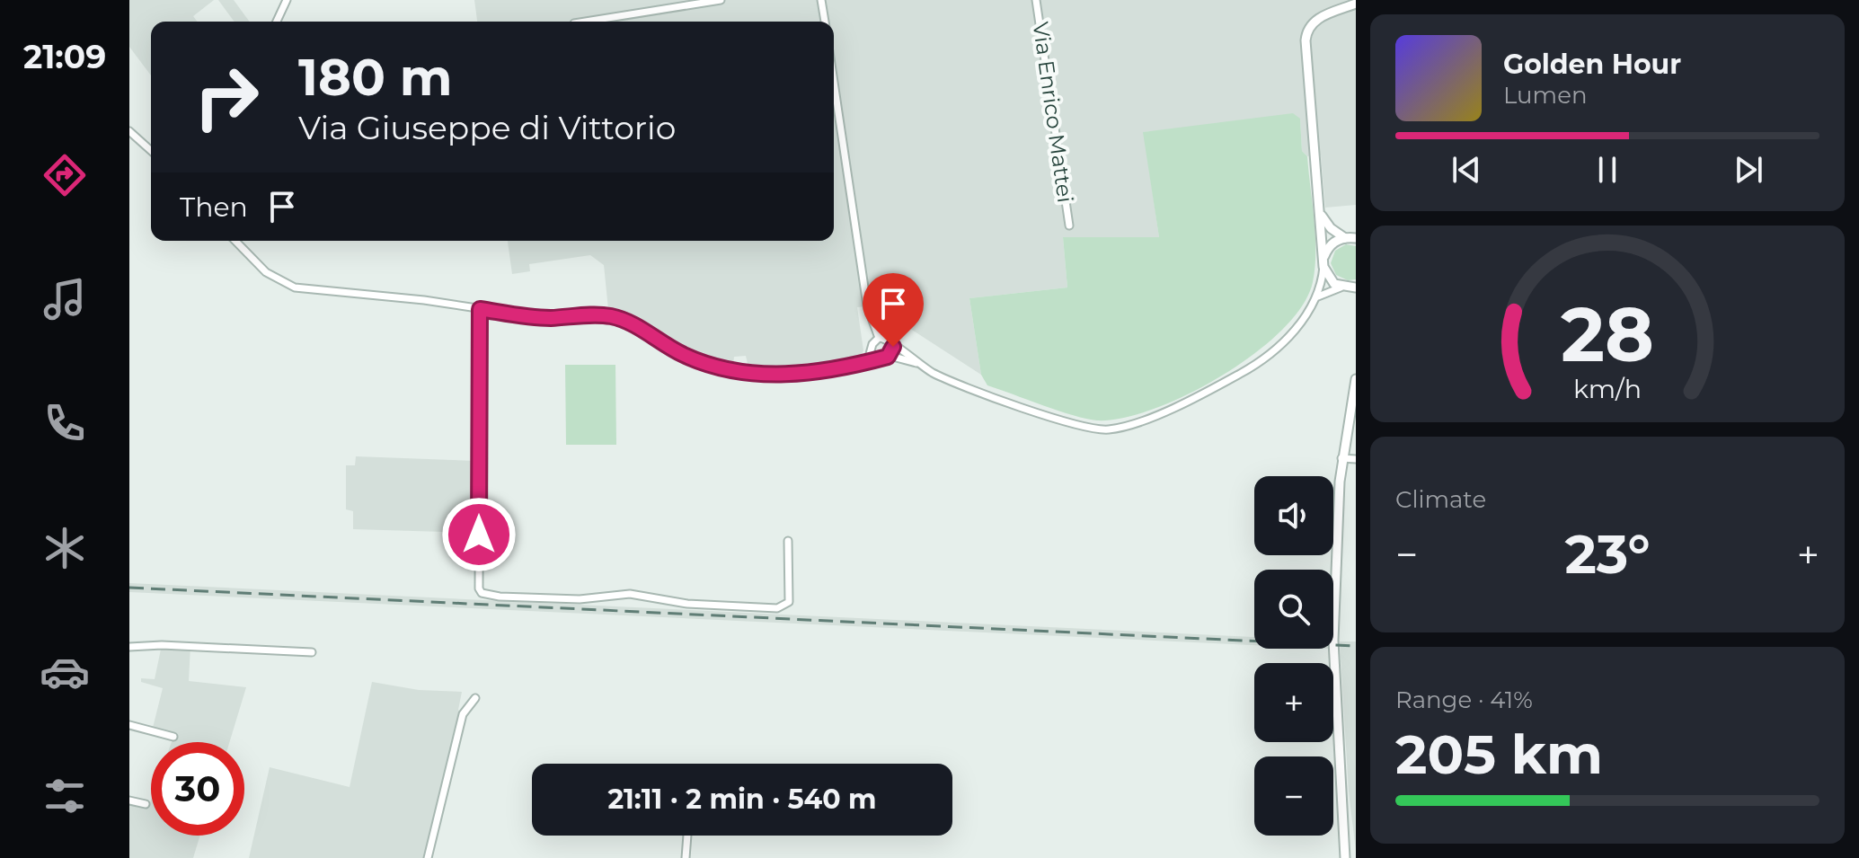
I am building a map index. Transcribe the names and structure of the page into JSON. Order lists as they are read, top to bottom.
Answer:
{
  "streets": {
    "street": ["Via Enrico Mattei"]
  },
  "page": {
    "tabs": "21:09",
    "turn": ["180 m", "Via Giuseppe di Vittorio"],
    "song": ["Golden Hour", "Lumen"],
    "then": "Then",
    "tile": [
      "Climate",
      ["Range · 41%", "205 km"]
    ],
    "map_buttons": ["+", "−"],
    "heat": ["−", "23°", "+"],
    "limit": "30",
    "trip": "21:11 · 2 min · 540 m",
    "gauge": ["28", "km/h"]
  }
}
